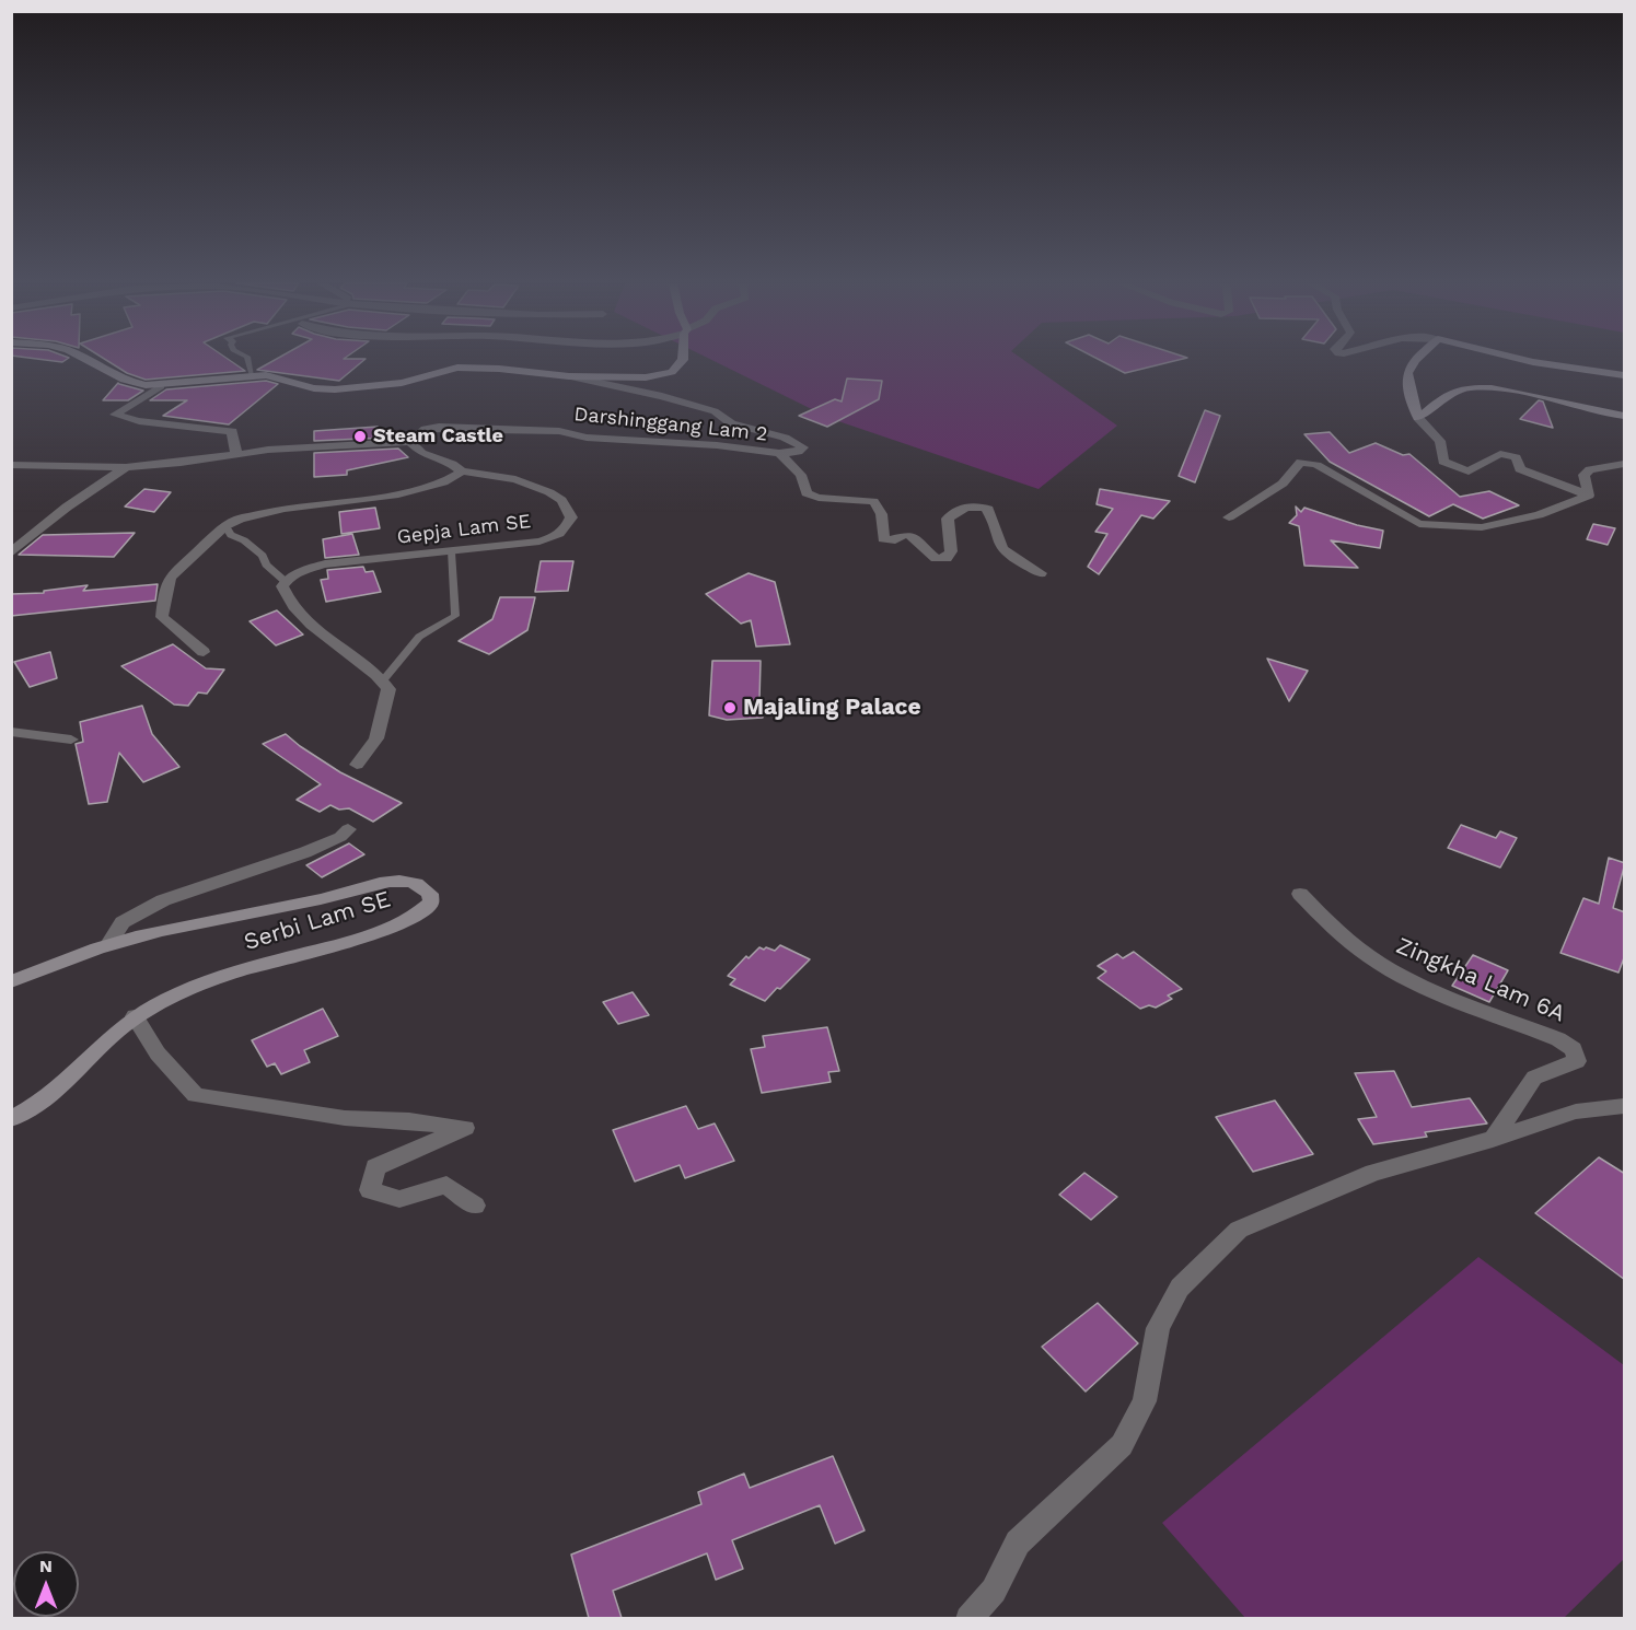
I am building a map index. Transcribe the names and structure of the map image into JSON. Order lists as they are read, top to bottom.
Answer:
{
  "streets": {
    "street": [
      "Darshinggang Lam 2",
      "Gepja Lam SE",
      "Serbi Lam SE",
      "Zingkha Lam 6A"
    ]
  },
  "crossings": [
    ["Darshinggang Lam 2", "Gepja Lam SE"]
  ],
  "places": ["Steam Castle", "Majaling Palace"],
  "north": "top"
}
